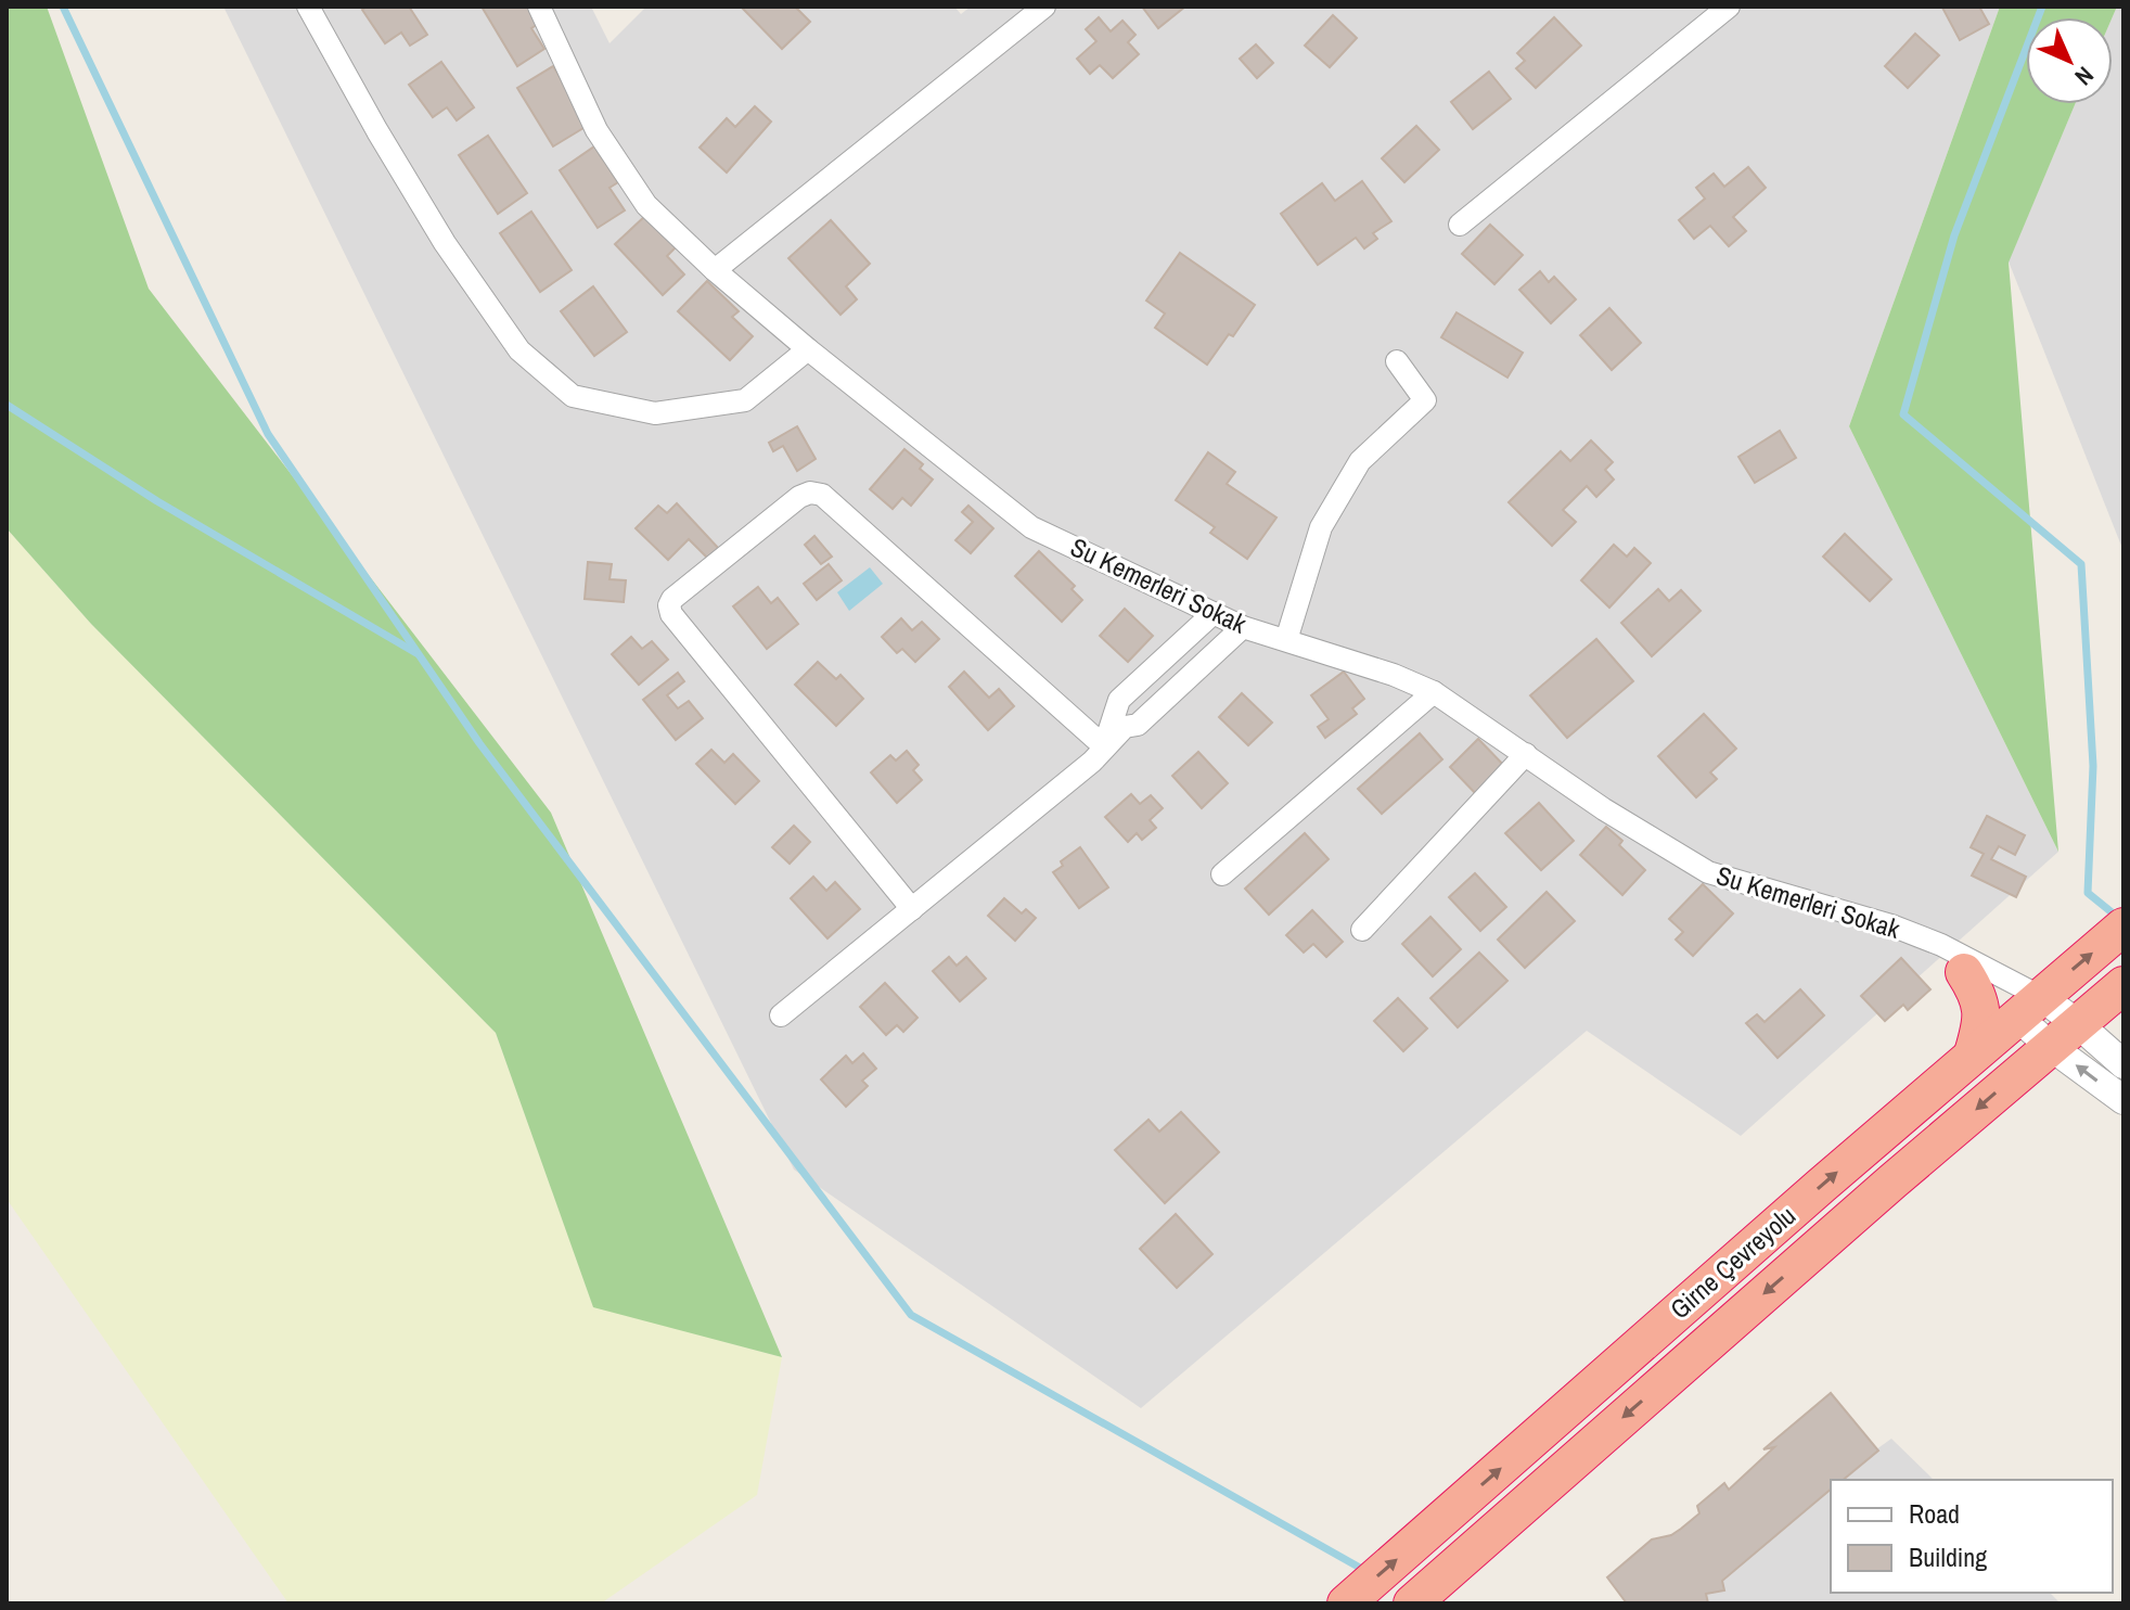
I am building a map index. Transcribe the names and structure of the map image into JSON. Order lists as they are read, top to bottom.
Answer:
{
  "streets": {
    "highway": ["Girne Çevreyolu"],
    "street": ["Su Kemerleri Sokak"]
  },
  "legend": ["Road", "Building"],
  "north": "bottom right"
}
